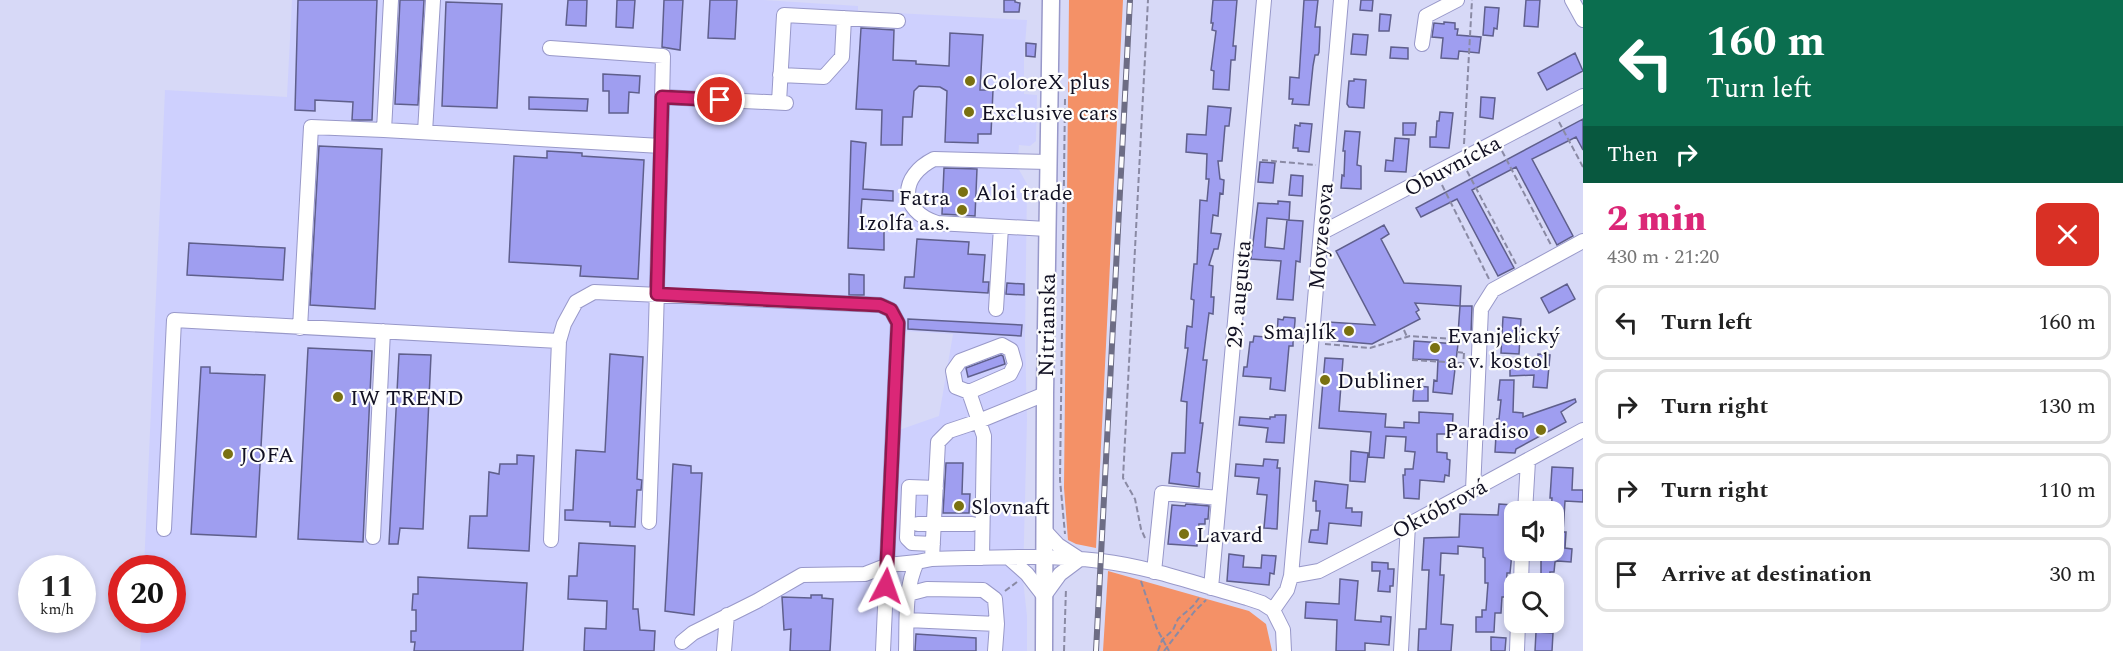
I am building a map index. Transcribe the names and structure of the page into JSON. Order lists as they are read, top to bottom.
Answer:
{
  "streets": {
    "main road": ["Nitrianska"],
    "street": [
      "Obuvnícka",
      "Moyzesova",
      "29. augusta",
      "Októbrová"
    ]
  },
  "crossings": [
    ["Obuvnícka", "Moyzesova"],
    ["Moyzesova", "Októbrová"]
  ],
  "places": [
    "ColoreX plus",
    "Exclusive cars",
    "Aloi trade",
    "Fatra Izolfa a.s.",
    "Smajlík",
    "Evanjelický a. v. kostol",
    "Dubliner",
    "IW TREND",
    "Paradiso",
    "JOFA",
    "Slovnaft",
    "Lavard"
  ],
  "page": {
    "turn": ["160 m", "Turn left"],
    "then": "Then",
    "heading": ["2 min", "430 m · 21:20"],
    "list": [
      {
        "name": "Turn left",
        "value": "160 m"
      },
      {
        "name": "Turn right",
        "value": "130 m"
      },
      {
        "name": "Turn right",
        "value": "110 m"
      },
      {
        "name": "Arrive at destination",
        "value": "30 m"
      }
    ],
    "speed": "11 km/h",
    "limit": "20"
  }
}
